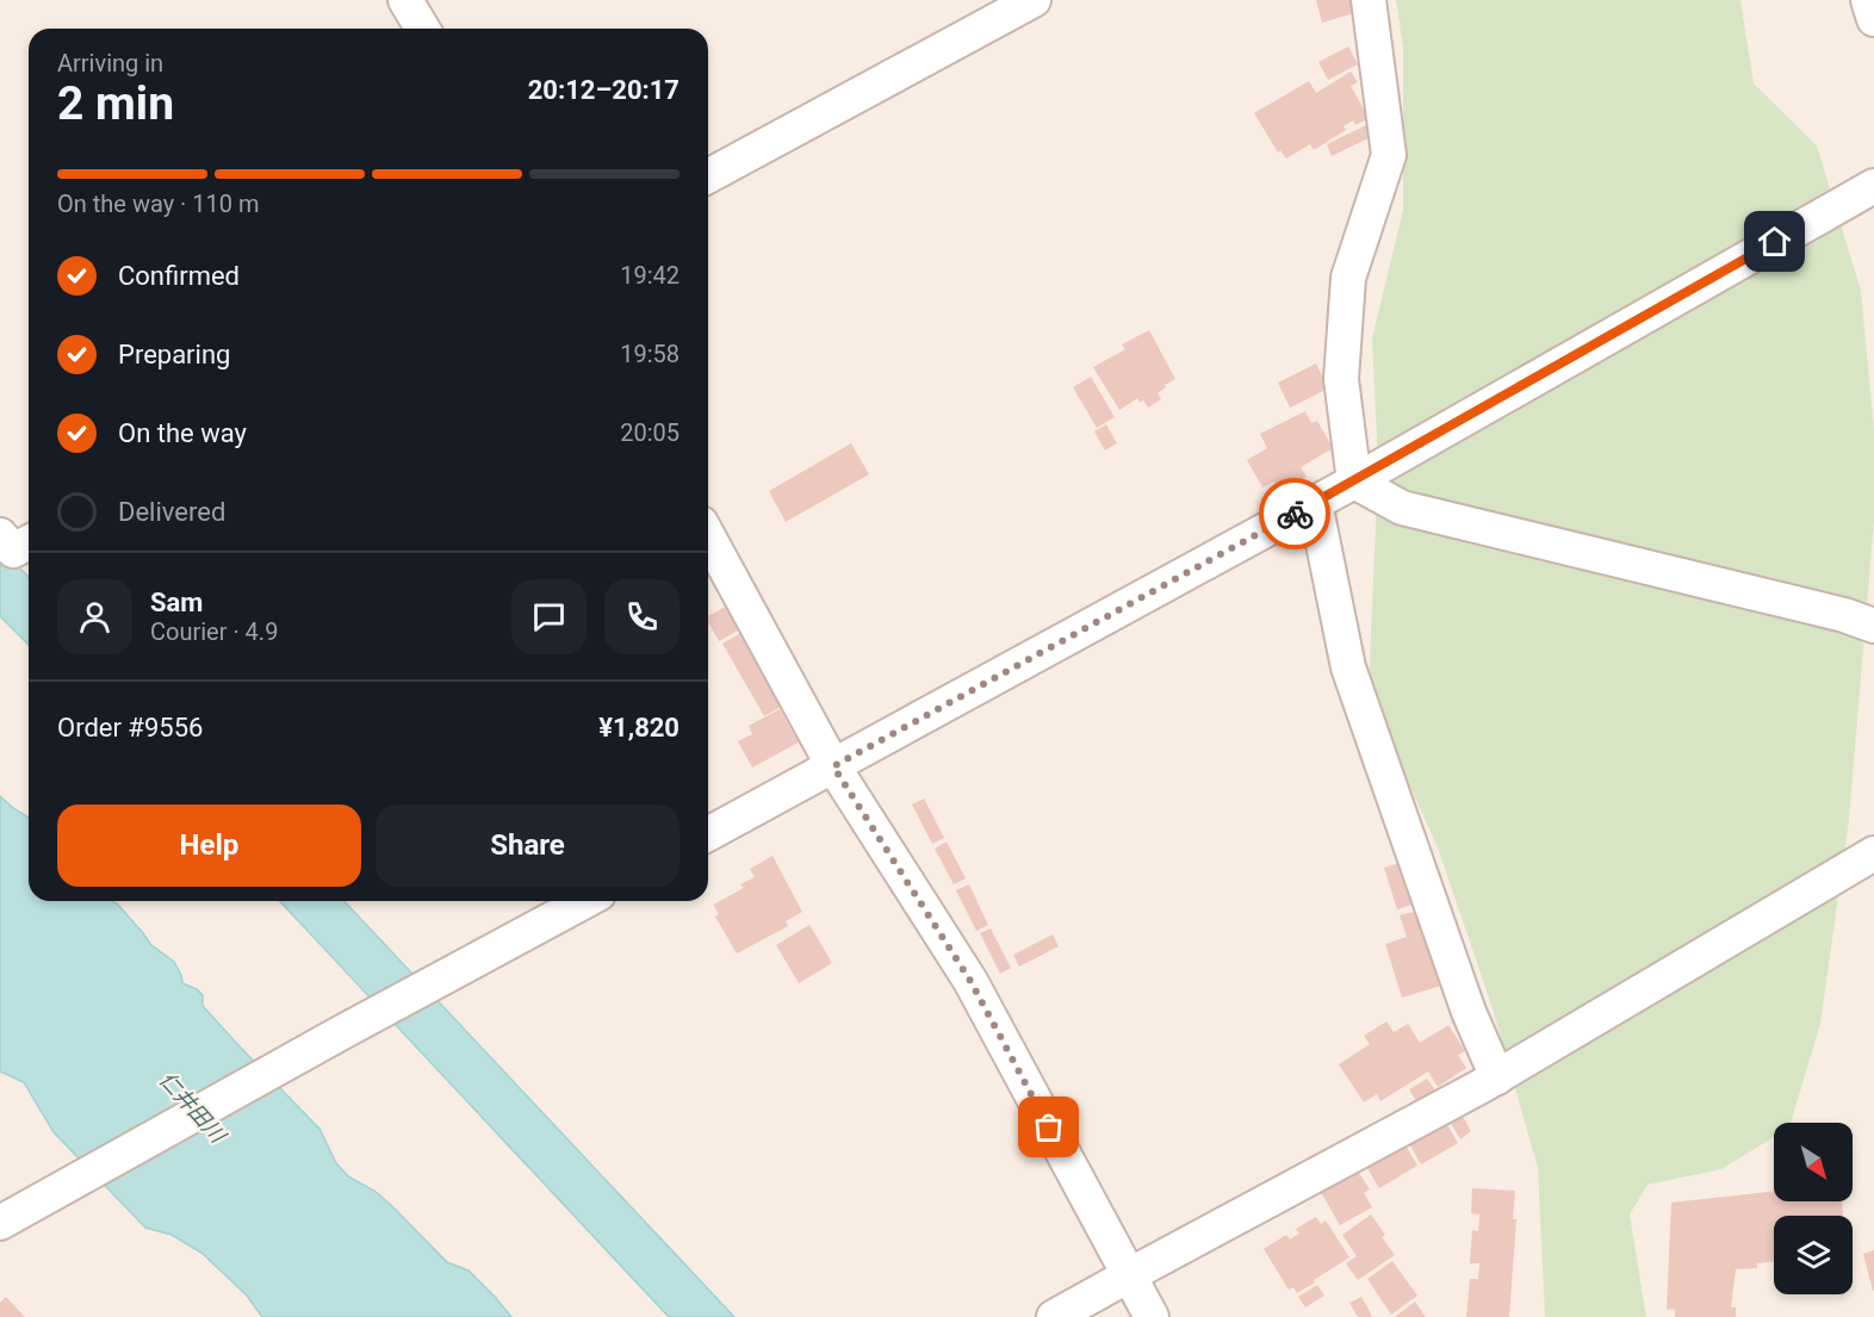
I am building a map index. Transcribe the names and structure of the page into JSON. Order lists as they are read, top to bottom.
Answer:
{
  "water": ["仁井田川"],
  "north": "bottom right",
  "page": {
    "heading": ["2 min", "Arriving in", "20:12–20:17"],
    "panel": [
      "Sam",
      "Courier · 4.9",
      "Order #9556",
      "¥1,820"
    ],
    "bar": "On the way · 110 m",
    "list": [
      ["Confirmed", "19:42"],
      ["Preparing", "19:58"],
      ["On the way", "20:05"],
      "Delivered"
    ],
    "buttons": ["Help", "Share"]
  }
}
